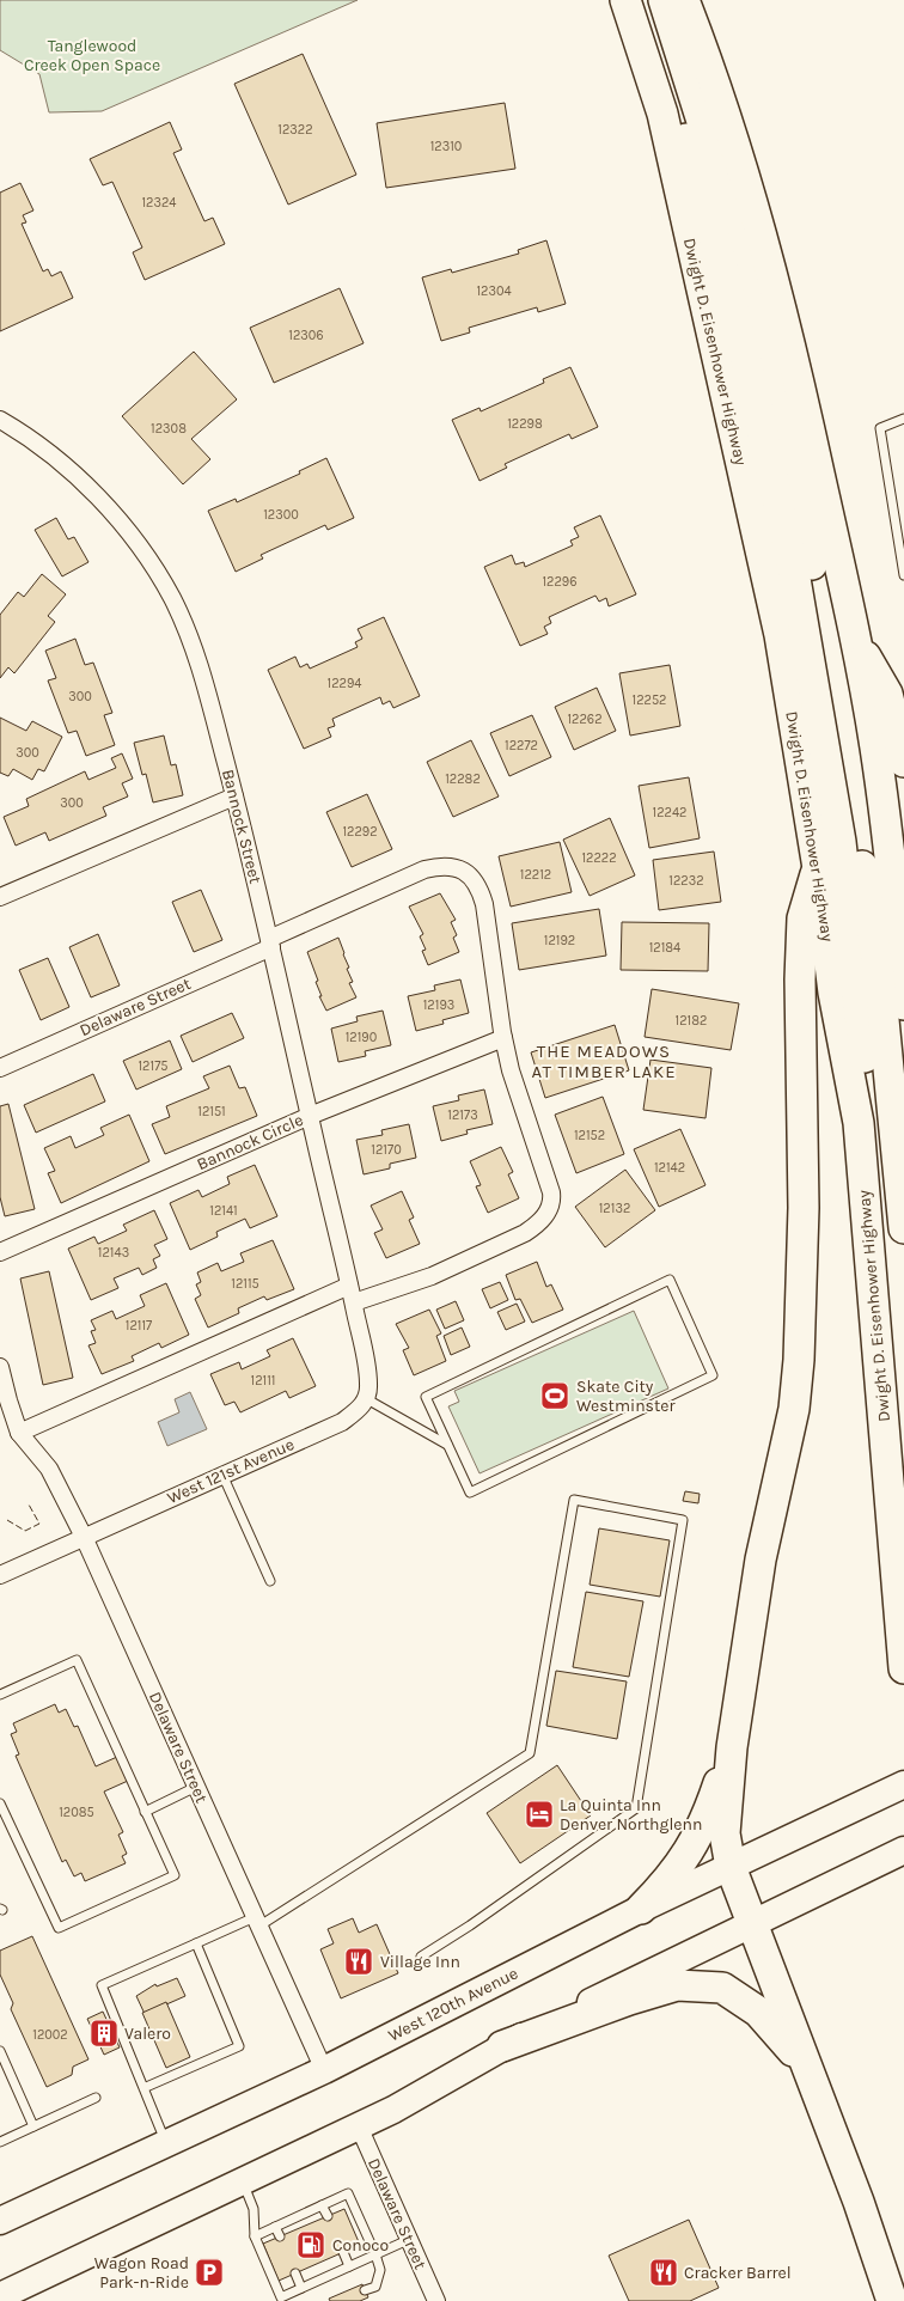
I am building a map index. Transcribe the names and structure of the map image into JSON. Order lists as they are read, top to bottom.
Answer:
{
  "streets": {
    "highway": ["Dwight D. Eisenhower Highway"],
    "main road": ["West 120th Avenue"],
    "street": [
      "Bannock Street",
      "Delaware Street",
      "Bannock Circle",
      "West 121st Avenue"
    ]
  },
  "crossings": [
    ["Bannock Street", "Delaware Street"],
    ["Bannock Street", "Bannock Circle"],
    ["Delaware Street", "West 121st Avenue"],
    ["Delaware Street", "West 120th Avenue"]
  ],
  "districts": ["THE MEADOWS AT TIMBER LAKE"],
  "parks": ["Tanglewood Creek Open Space"],
  "places": {
    "sports": ["Skate City Westminster"],
    "hotel": ["La Quinta Inn Denver Northglenn"],
    "restaurant": ["Village Inn", "Cracker Barrel"],
    "building": ["Valero"],
    "fuel station": ["Conoco"],
    "parking": ["Wagon Road Park-n-Ride"]
  },
  "house_numbers": [
    "12322",
    "12310",
    "12324",
    "12304",
    "12306",
    "12298",
    "12308",
    "12300",
    "12296",
    "12294",
    "300",
    "12252",
    "12262",
    "12272",
    "300",
    "12282",
    "300",
    "12242",
    "12292",
    "12222",
    "12212",
    "12232",
    "12192",
    "12184",
    "12193",
    "12182",
    "12190",
    "12175",
    "12151",
    "12173",
    "12152",
    "12170",
    "12142",
    "12132",
    "12141",
    "12143",
    "12115",
    "12117",
    "12111",
    "12085",
    "12002"
  ]
}
